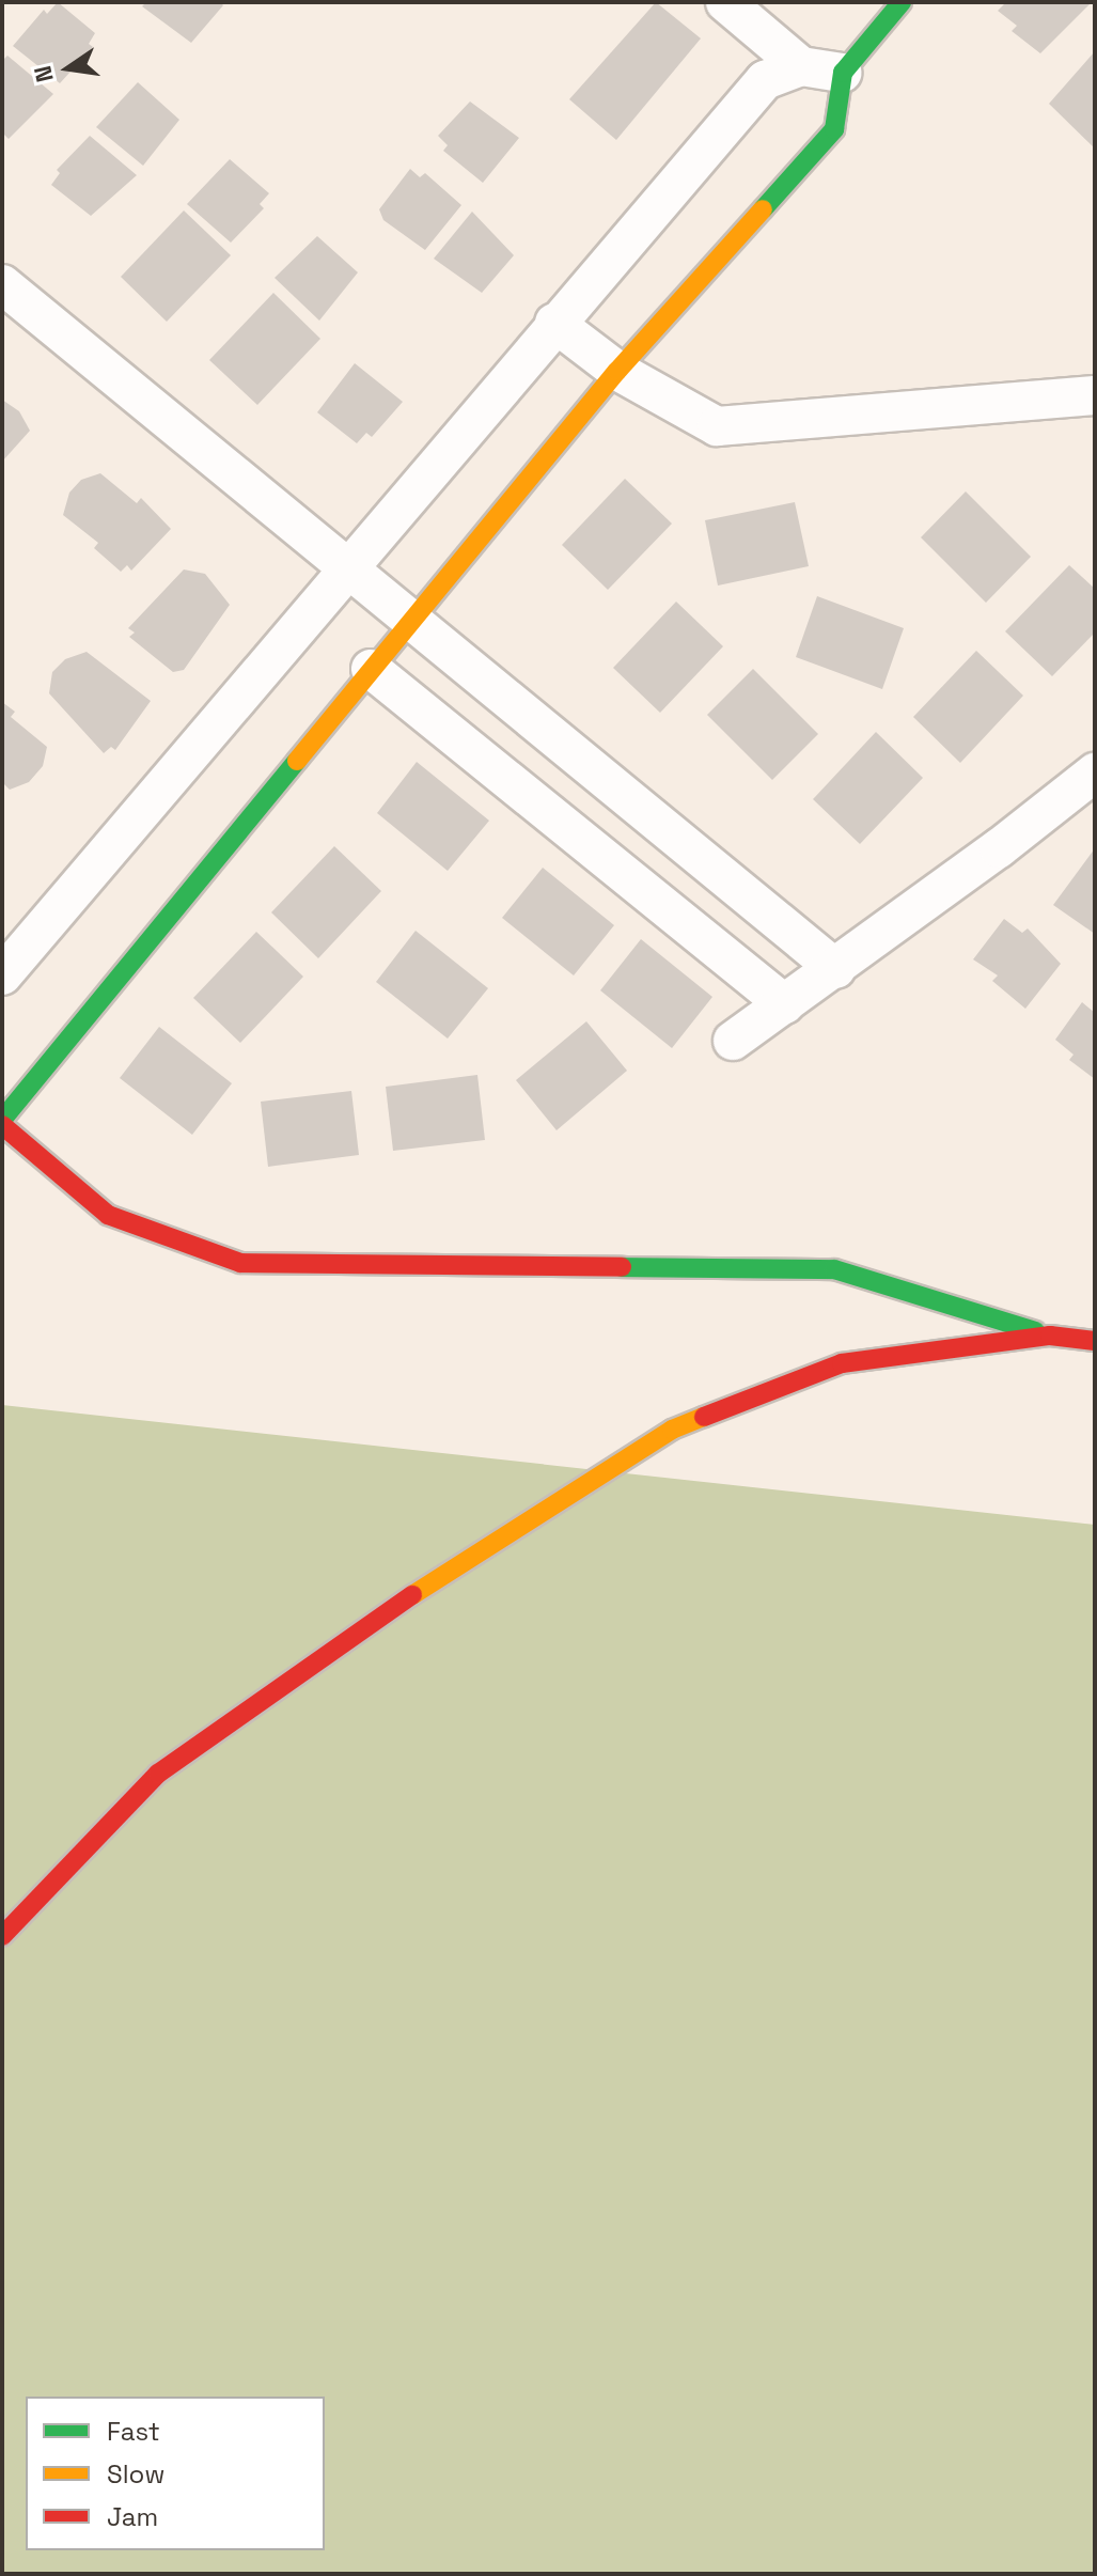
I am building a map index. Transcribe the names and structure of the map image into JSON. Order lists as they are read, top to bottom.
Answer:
{
  "legend": ["Fast", "Slow", "Jam"],
  "north": "left"
}
